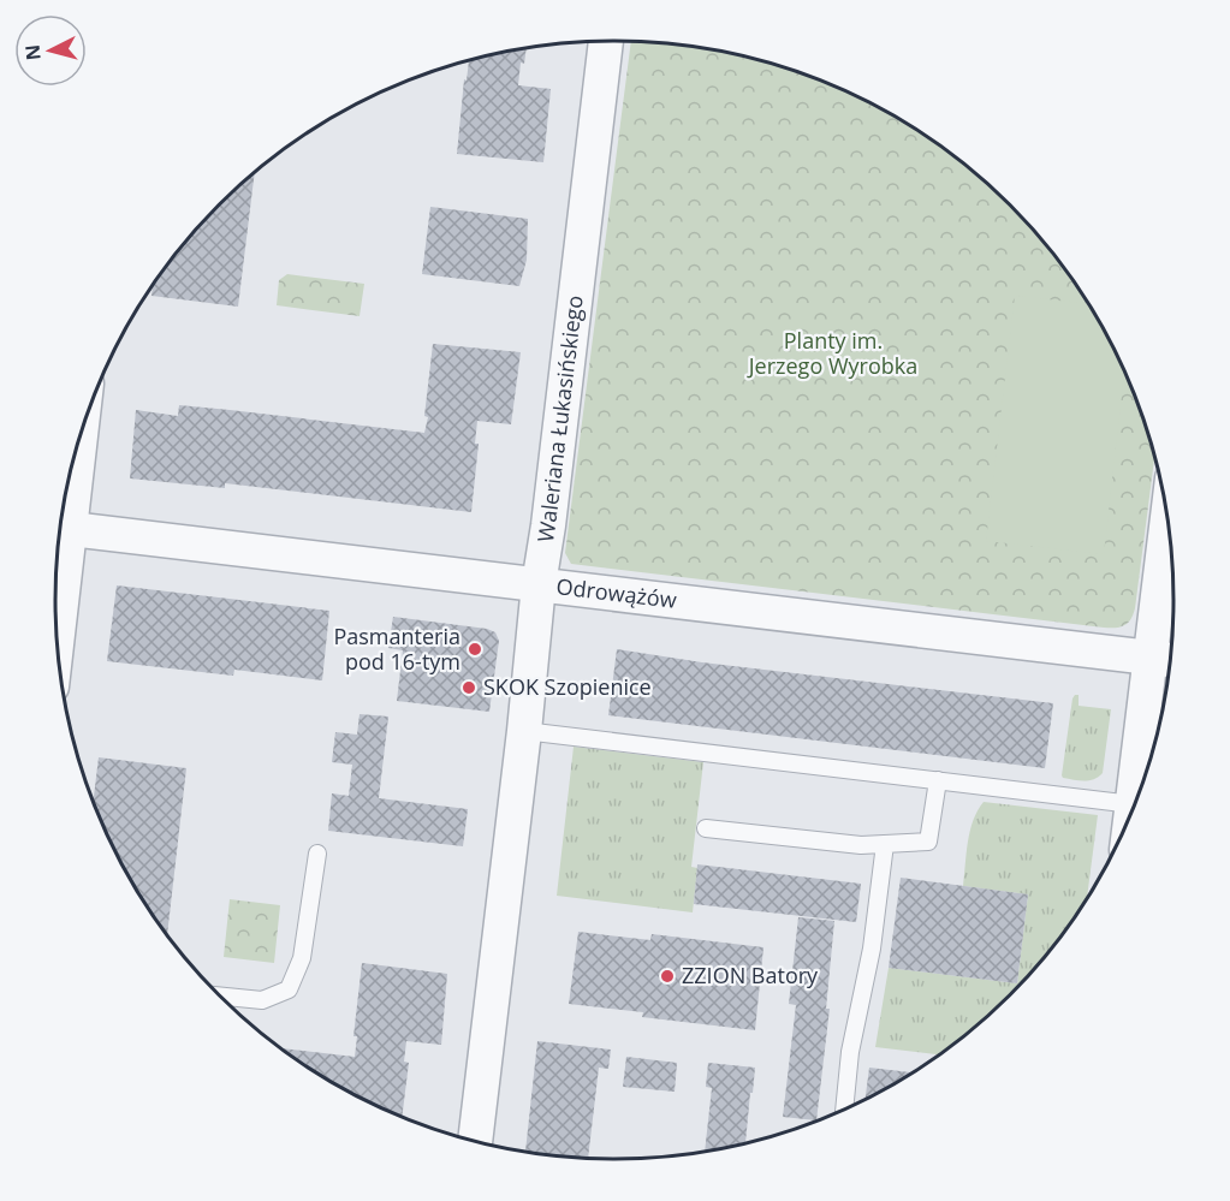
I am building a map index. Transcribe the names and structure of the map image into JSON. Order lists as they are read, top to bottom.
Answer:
{
  "streets": {
    "street": ["Waleriana Łukasińskiego", "Odrowążów"]
  },
  "crossings": [
    ["Waleriana Łukasińskiego", "Odrowążów"]
  ],
  "parks": ["Planty im. Jerzego Wyrobka"],
  "places": ["Pasmanteria pod 16-tym", "SKOK Szopienice", "ZZION Batory"],
  "north": "left"
}
